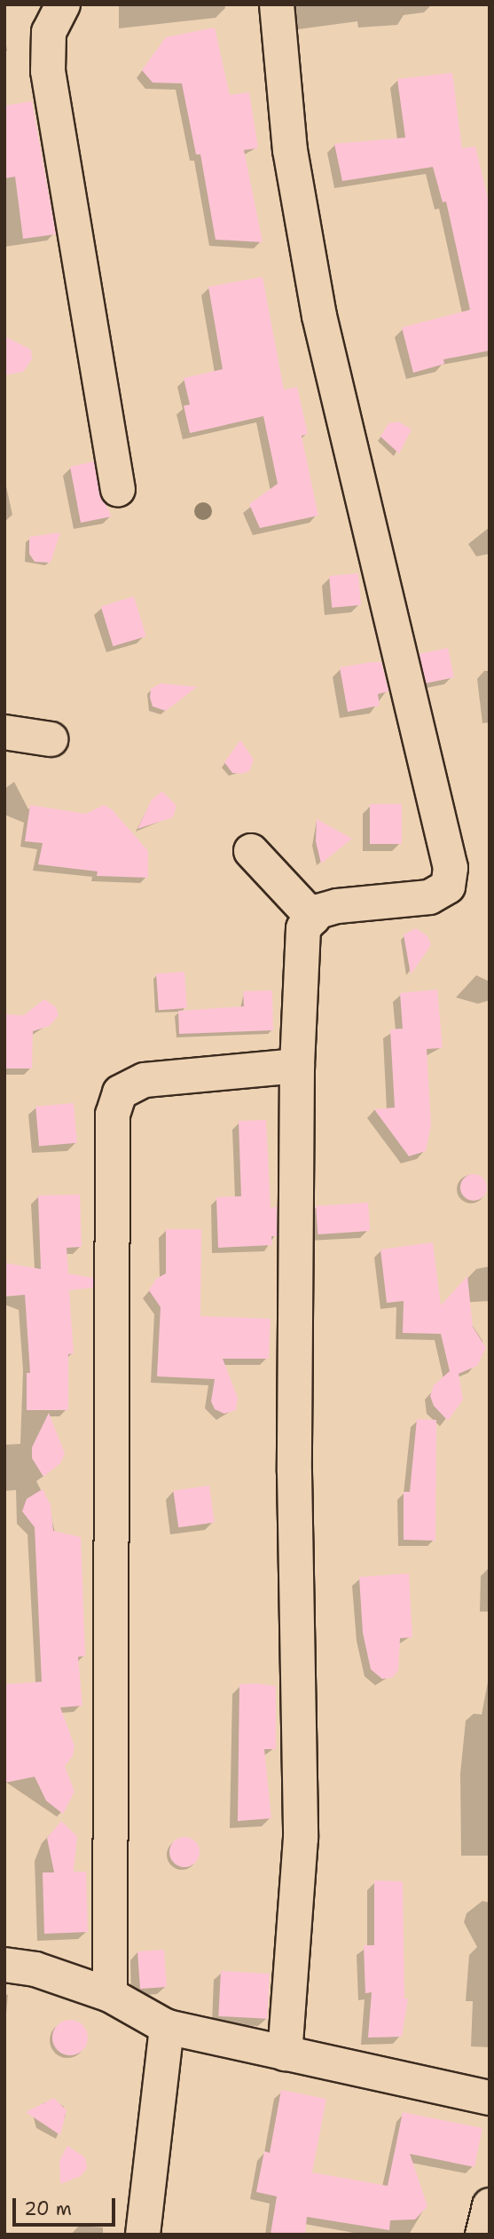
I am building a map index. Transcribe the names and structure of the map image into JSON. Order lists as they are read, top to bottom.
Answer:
{
  "scale_bar": "20 m"
}
